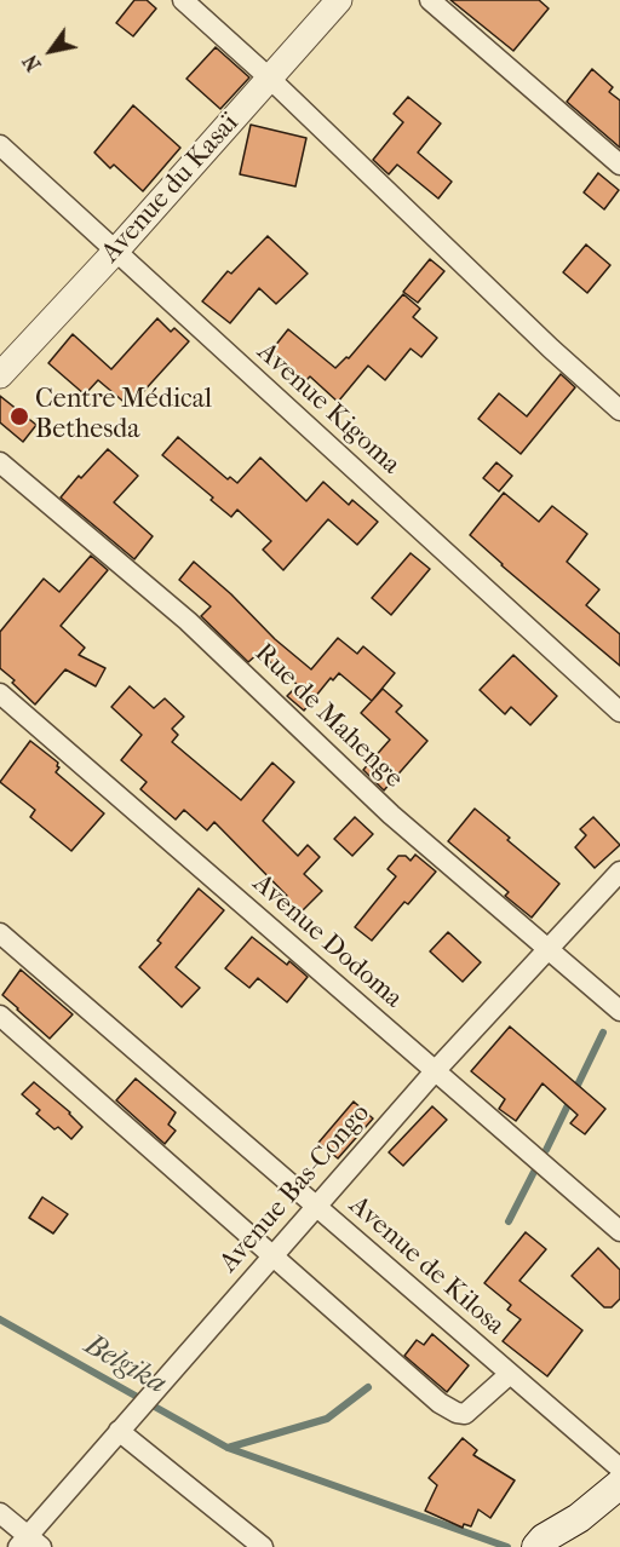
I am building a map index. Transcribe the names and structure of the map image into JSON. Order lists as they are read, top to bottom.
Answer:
{
  "streets": {
    "street": [
      "Avenue du Kasaï",
      "Avenue Kigoma",
      "Rue de Mahenge",
      "Avenue Dodoma",
      "Avenue Bas-Congo",
      "Avenue de Kilosa"
    ]
  },
  "crossings": [
    ["Avenue du Kasaï", "Avenue Kigoma"],
    ["Rue de Mahenge", "Avenue Bas-Congo"],
    ["Avenue Dodoma", "Avenue Bas-Congo"],
    ["Avenue Bas-Congo", "Avenue de Kilosa"]
  ],
  "water": ["Belgika"],
  "places": ["Centre Médical Bethesda"],
  "north": "bottom left"
}
